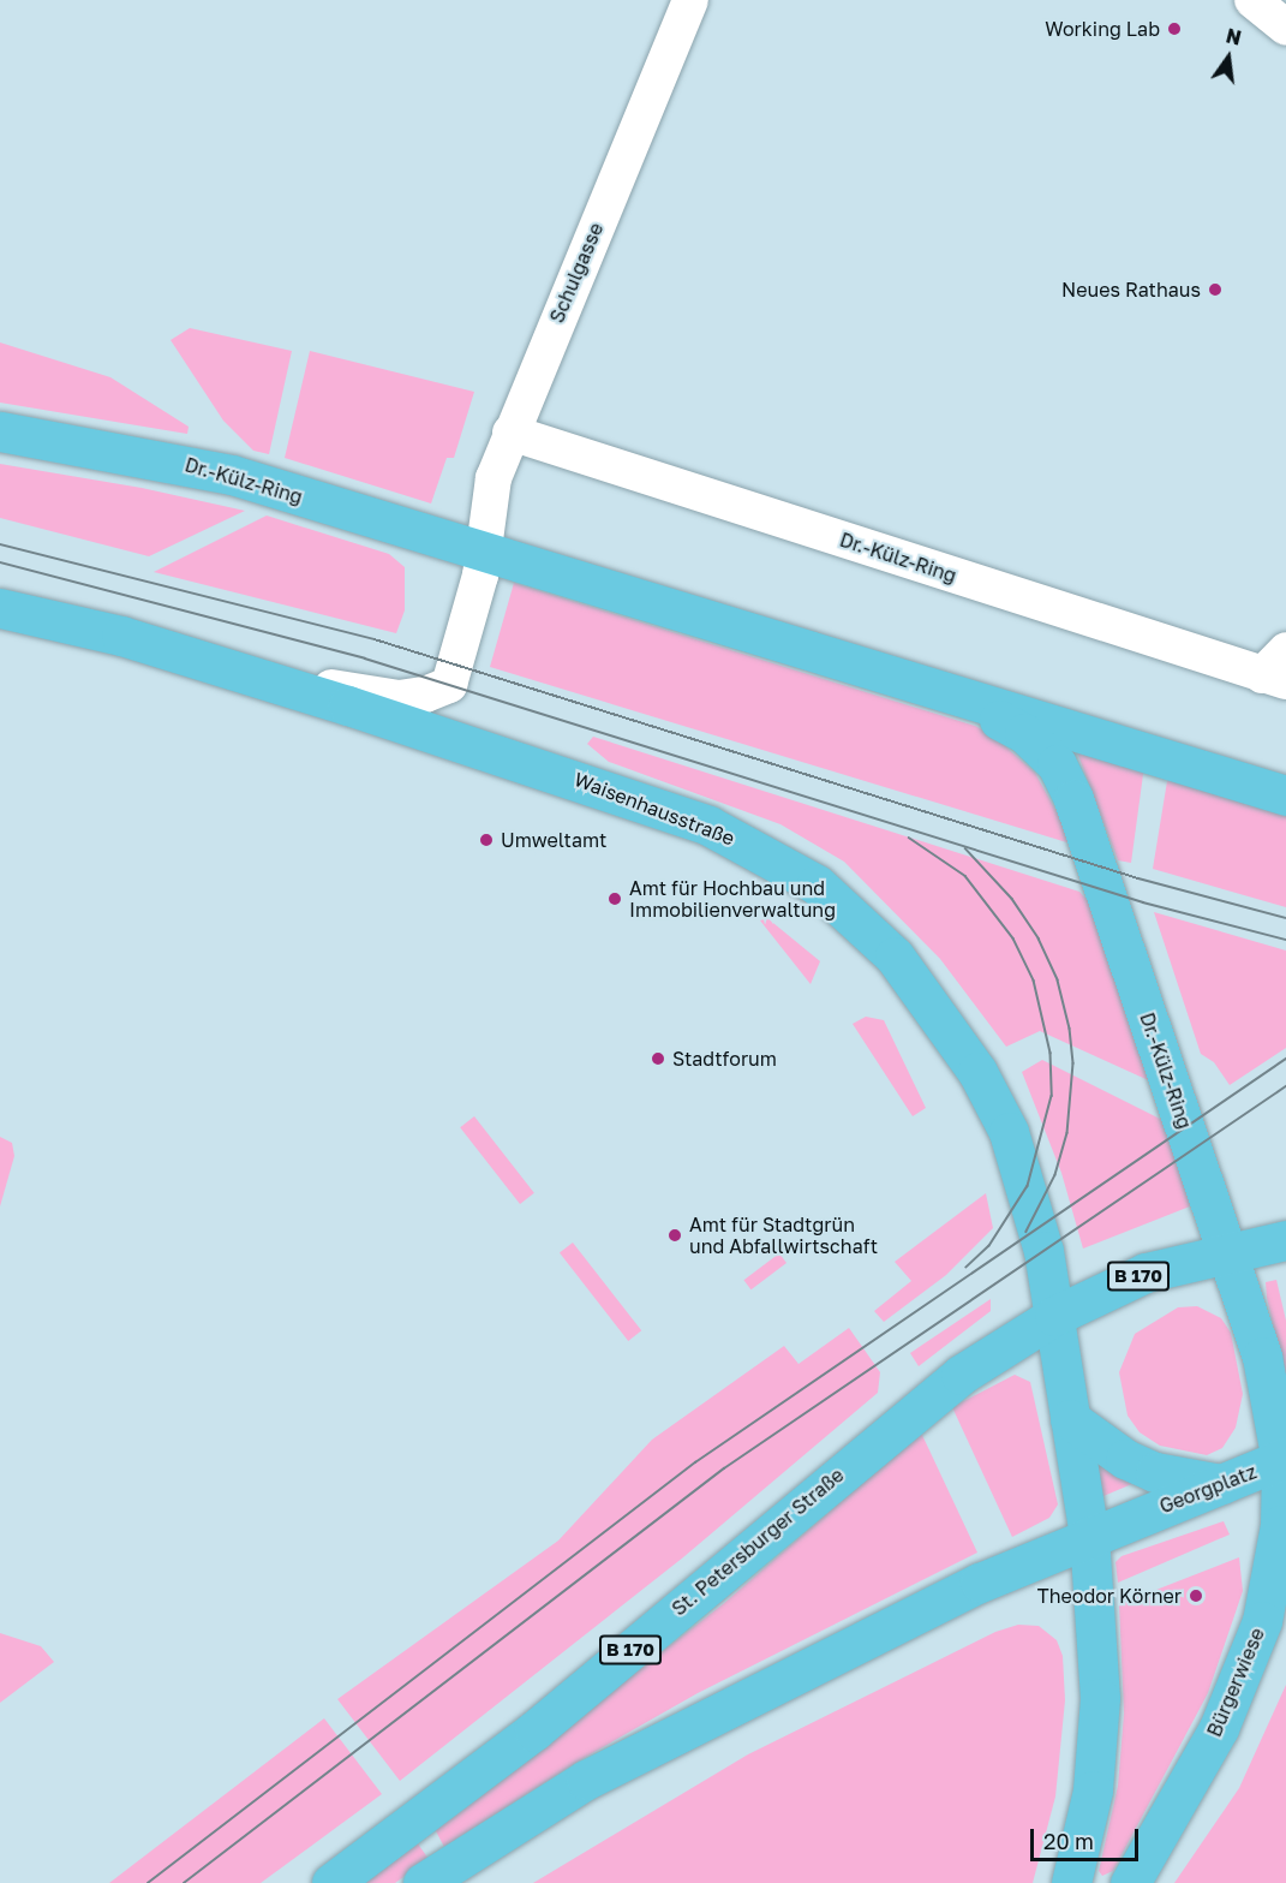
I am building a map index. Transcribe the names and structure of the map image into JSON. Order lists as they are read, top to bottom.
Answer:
{
  "streets": {
    "main road": [
      "Dr.-Külz-Ring",
      "Waisenhausstraße",
      "B 170",
      "Georgplatz",
      "St. Petersburger Straße",
      "Bürgerwiese"
    ],
    "street": ["Schulgasse"]
  },
  "crossings": [
    ["Schulgasse", "Dr.-Külz-Ring"],
    ["Dr.-Külz-Ring", "B 170"],
    ["Dr.-Külz-Ring", "Georgplatz"],
    ["Waisenhausstraße", "B 170"],
    ["Waisenhausstraße", "St. Petersburger Straße"],
    ["B 170", "Georgplatz"],
    ["B 170", "St. Petersburger Straße"],
    ["Georgplatz", "Bürgerwiese"]
  ],
  "places": [
    "Working Lab",
    "Neues Rathaus",
    "Umweltamt",
    "Amt für Hochbau und Immobilienverwaltung",
    "Stadtforum",
    "Amt für Stadtgrün und Abfallwirtschaft",
    "Theodor Körner"
  ],
  "scale_bar": "20 m",
  "north": "top"
}
